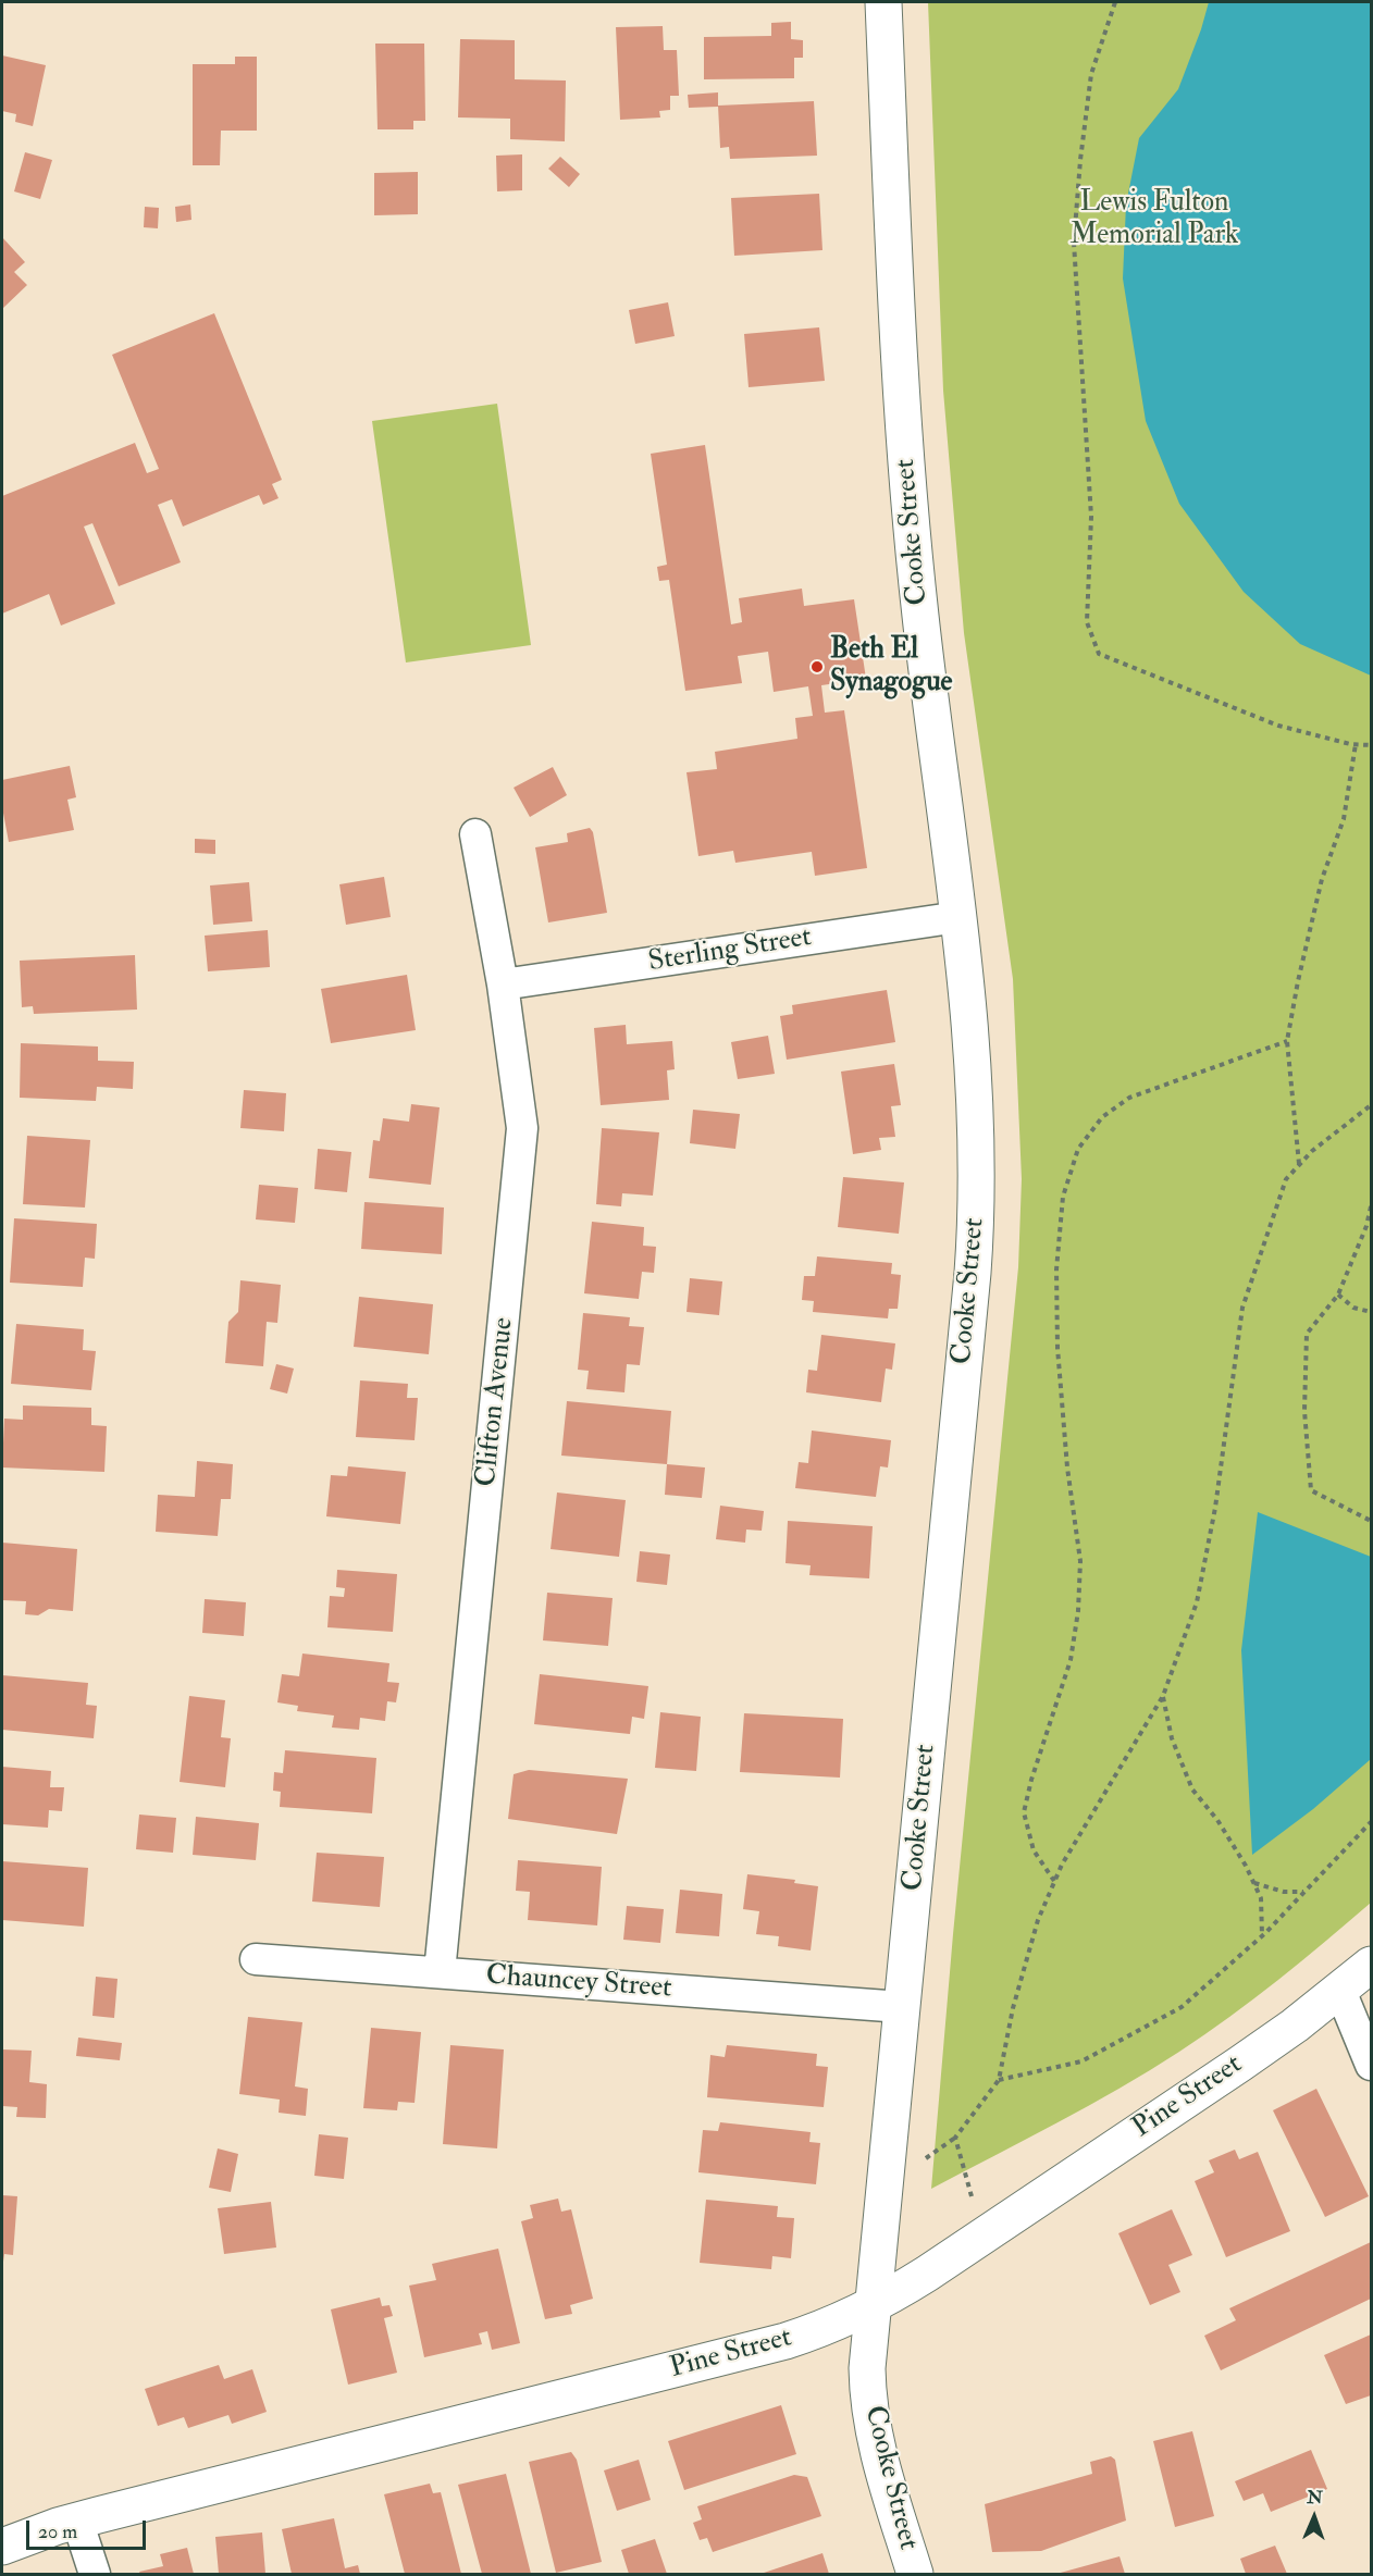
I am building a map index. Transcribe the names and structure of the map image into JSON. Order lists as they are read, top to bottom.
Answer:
{
  "streets": {
    "main road": ["Cooke Street", "Pine Street"],
    "street": ["Sterling Street", "Clifton Avenue", "Chauncey Street"]
  },
  "crossings": [
    ["Cooke Street", "Sterling Street"],
    ["Cooke Street", "Chauncey Street"],
    ["Cooke Street", "Pine Street"],
    ["Sterling Street", "Clifton Avenue"],
    ["Clifton Avenue", "Chauncey Street"]
  ],
  "parks": ["Lewis Fulton Memorial Park"],
  "places": ["Beth El Synagogue"],
  "scale_bar": "20 m",
  "north": "top"
}
